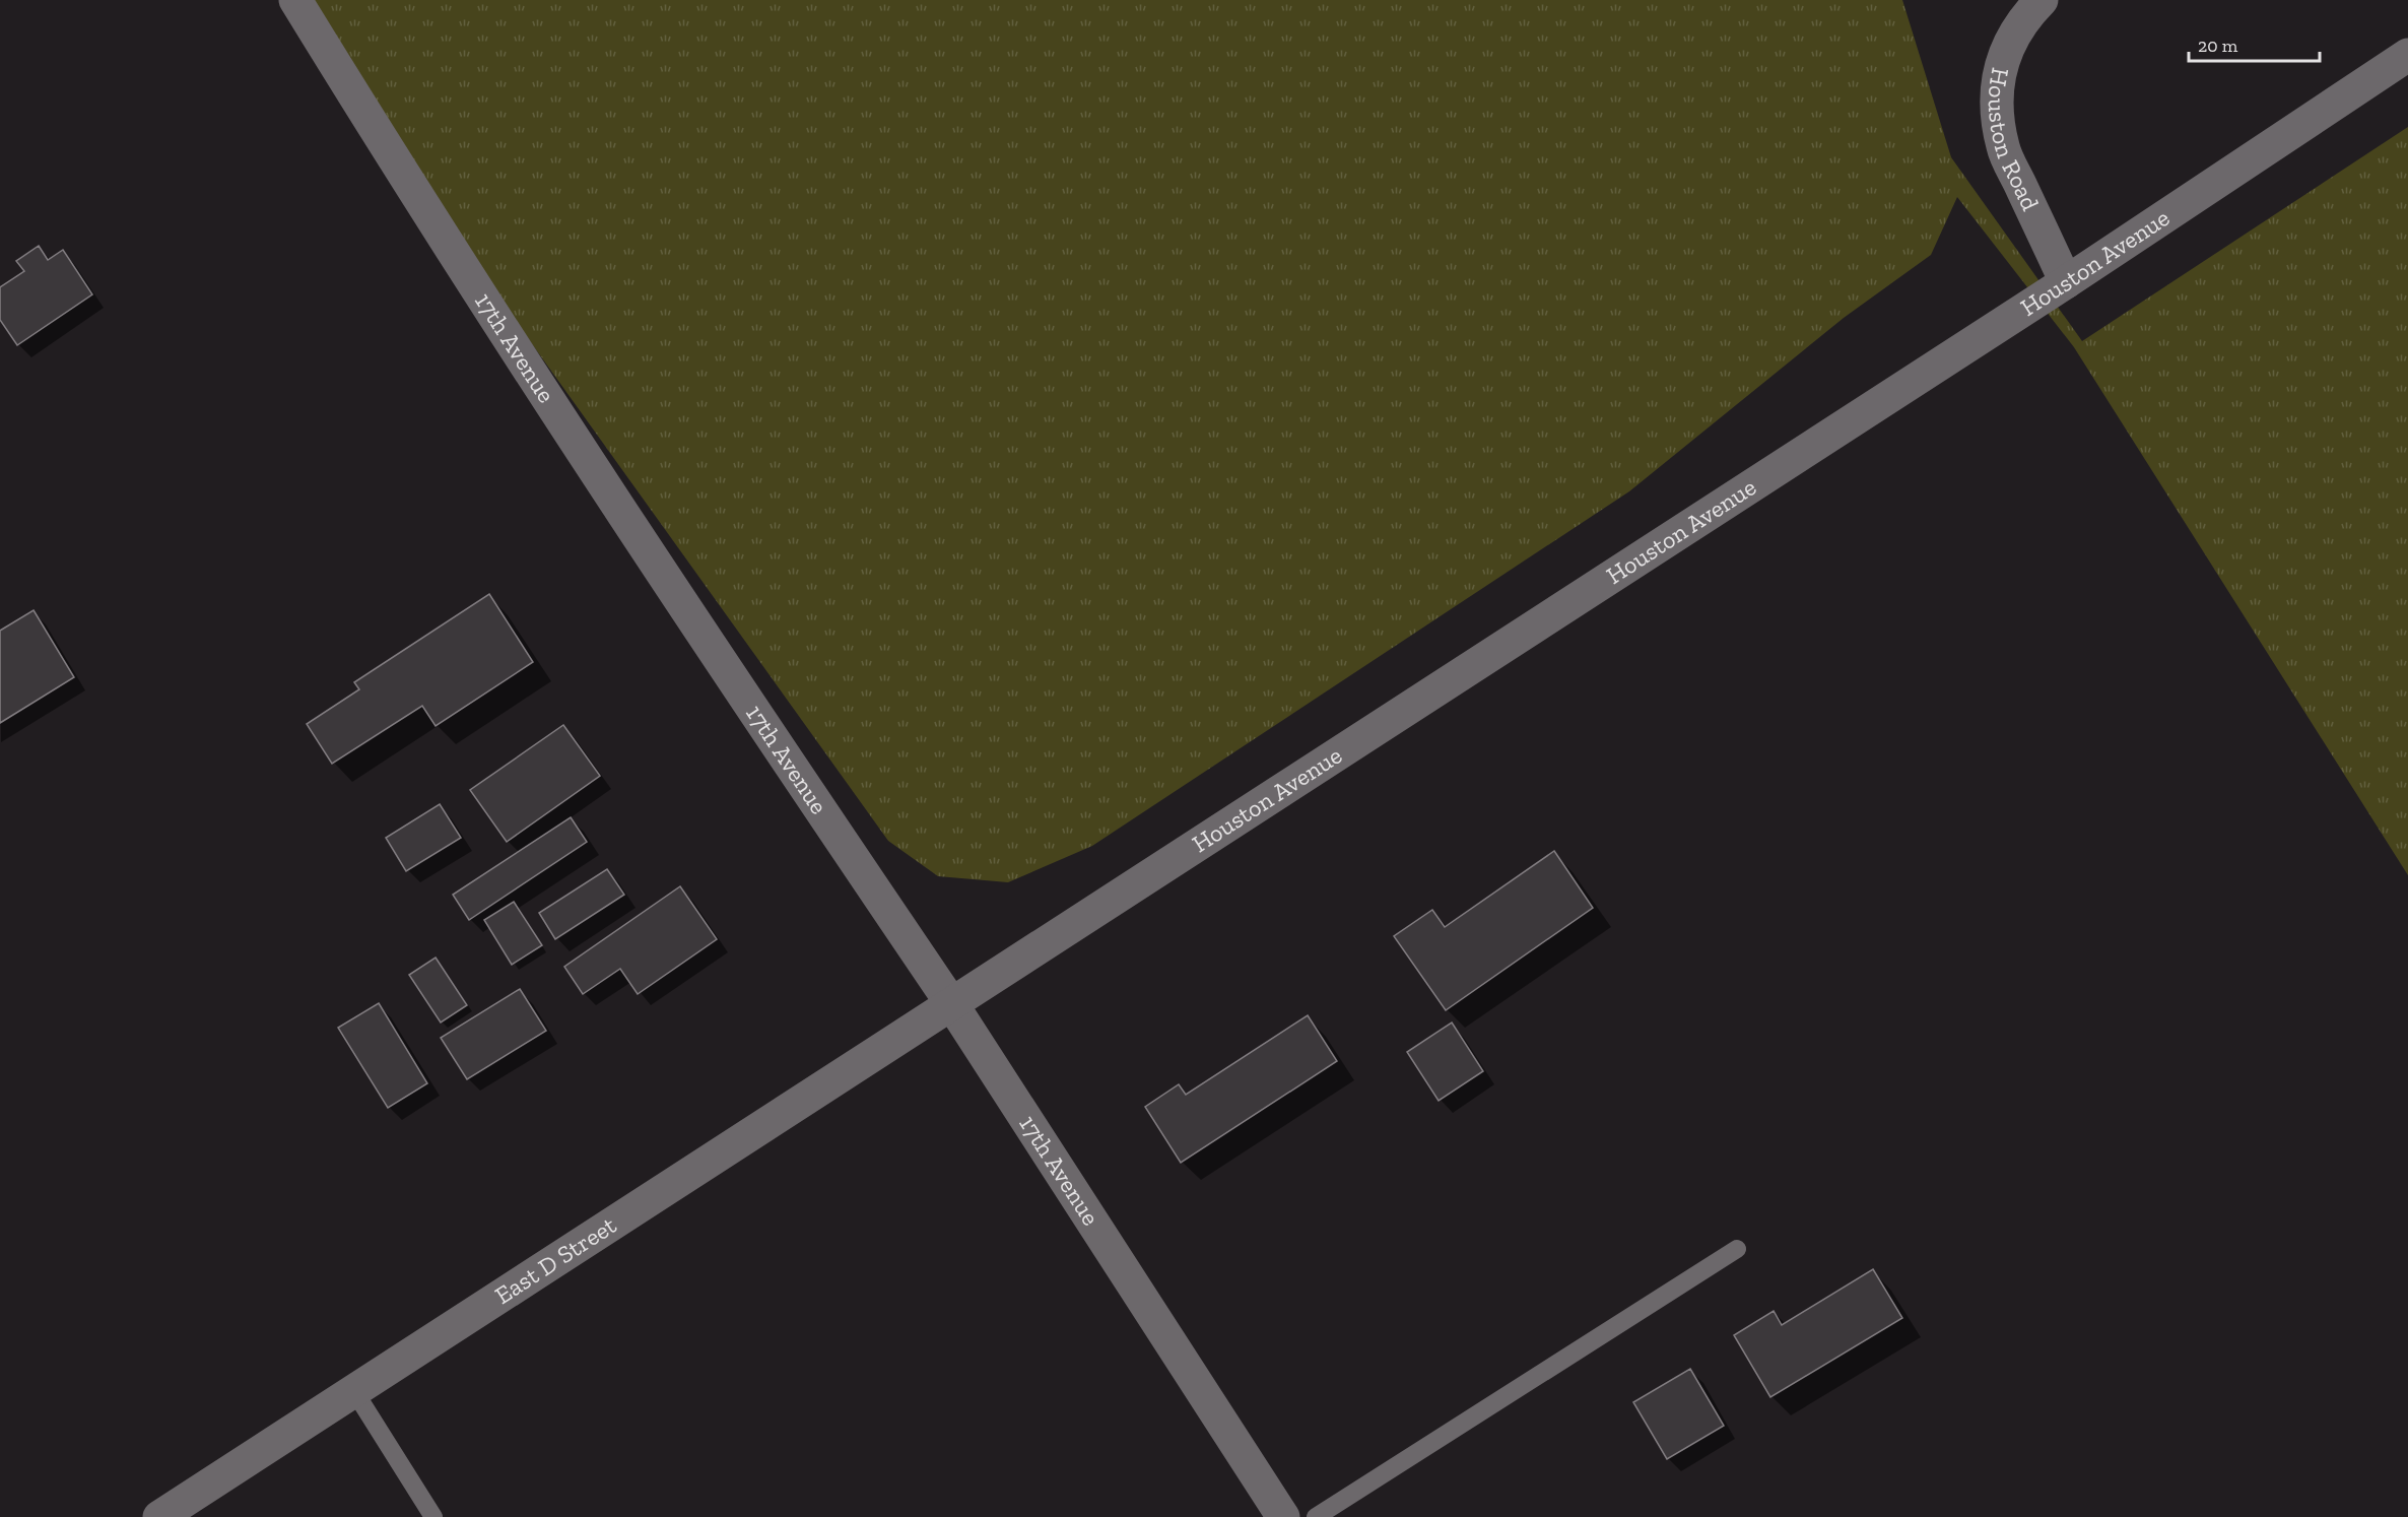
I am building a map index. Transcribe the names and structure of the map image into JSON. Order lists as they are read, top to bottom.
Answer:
{
  "streets": {
    "main road": [
      "Houston Road",
      "Houston Avenue",
      "17th Avenue",
      "East D Street"
    ]
  },
  "crossings": [
    ["Houston Road", "Houston Avenue"],
    ["Houston Avenue", "17th Avenue"],
    ["Houston Avenue", "East D Street"],
    ["17th Avenue", "East D Street"]
  ],
  "scale_bar": "20 m"
}
